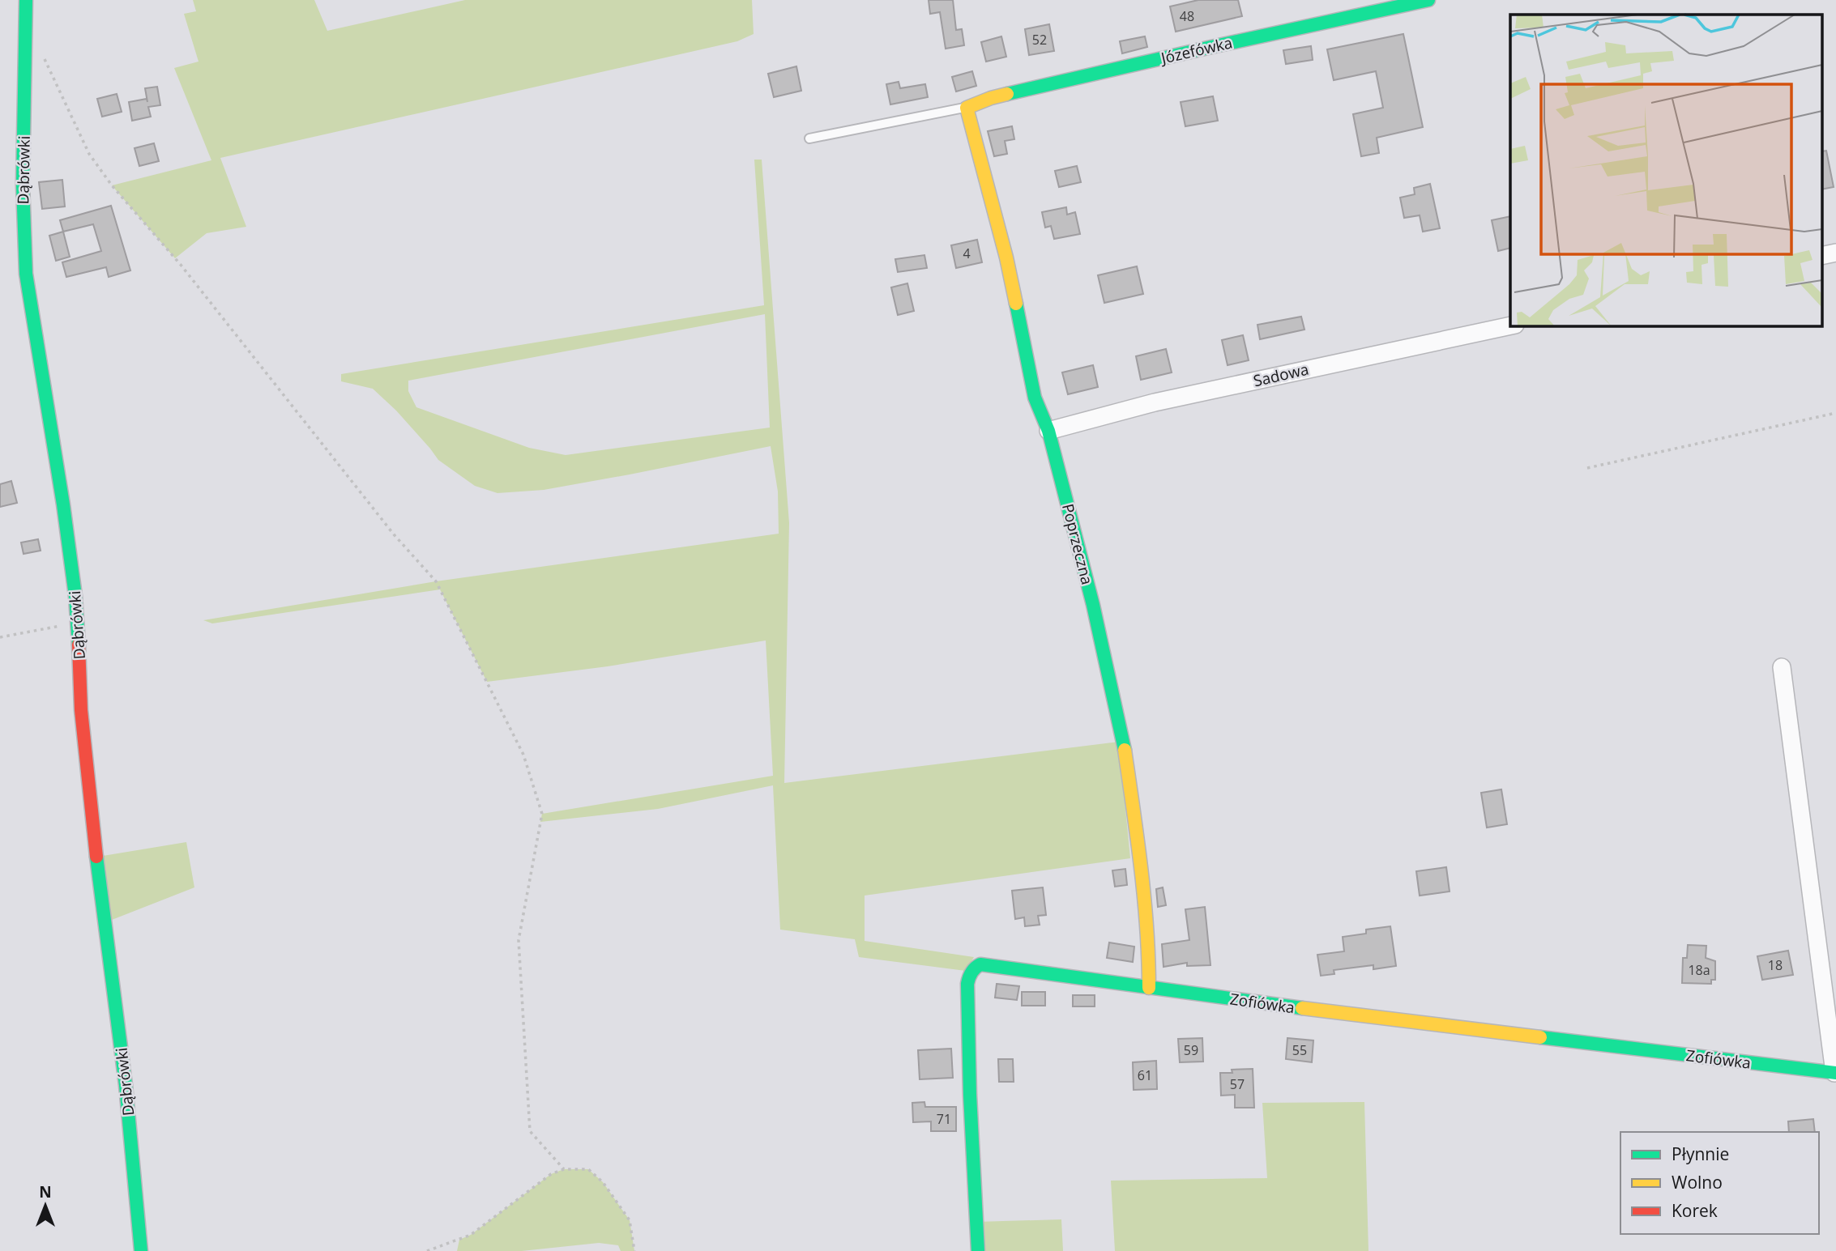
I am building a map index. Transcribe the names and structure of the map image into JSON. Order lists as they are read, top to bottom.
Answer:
{
  "streets": {
    "street": [
      "Józefówka",
      "Dąbrówki",
      "Sadowa",
      "Poprzeczna",
      "Zofiówka"
    ]
  },
  "crossings": [
    ["Józefówka", "Poprzeczna"],
    ["Sadowa", "Poprzeczna"],
    ["Poprzeczna", "Zofiówka"]
  ],
  "house_numbers": [
    "48",
    "52",
    "4",
    "18",
    "18a",
    "59",
    "55",
    "61",
    "57",
    "71"
  ],
  "legend": ["Płynnie", "Wolno", "Korek"],
  "north": "top"
}
